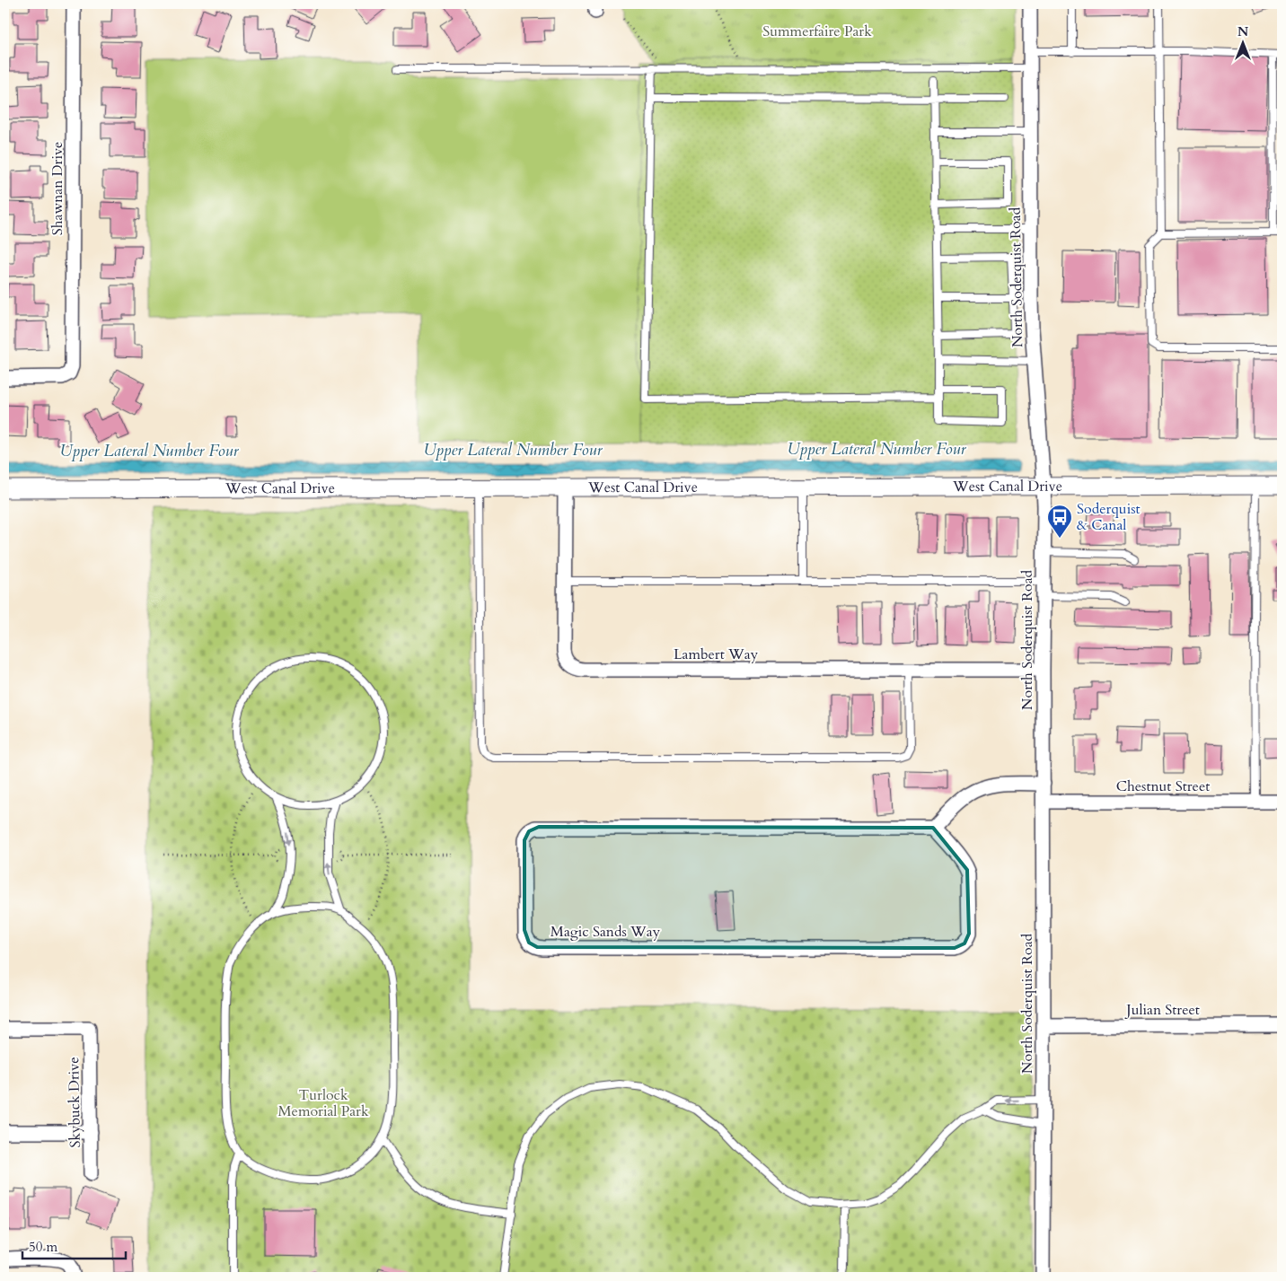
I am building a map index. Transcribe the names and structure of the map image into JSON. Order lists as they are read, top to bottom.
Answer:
{
  "streets": {
    "street": [
      "Shawnan Drive",
      "North Soderquist Road",
      "West Canal Drive",
      "Lambert Way",
      "Chestnut Street",
      "Magic Sands Way",
      "Julian Street",
      "Skybuck Drive"
    ]
  },
  "crossings": [
    ["North Soderquist Road", "West Canal Drive"],
    ["North Soderquist Road", "Lambert Way"],
    ["North Soderquist Road", "Chestnut Street"],
    ["North Soderquist Road", "Julian Street"],
    ["West Canal Drive", "Lambert Way"]
  ],
  "water": ["Upper Lateral Number Four"],
  "parks": ["Summerfaire Park", "Turlock Memorial Park"],
  "places": {
    "bus stop": ["Soderquist & Canal"]
  },
  "scale_bar": "50 m",
  "north": "top"
}
